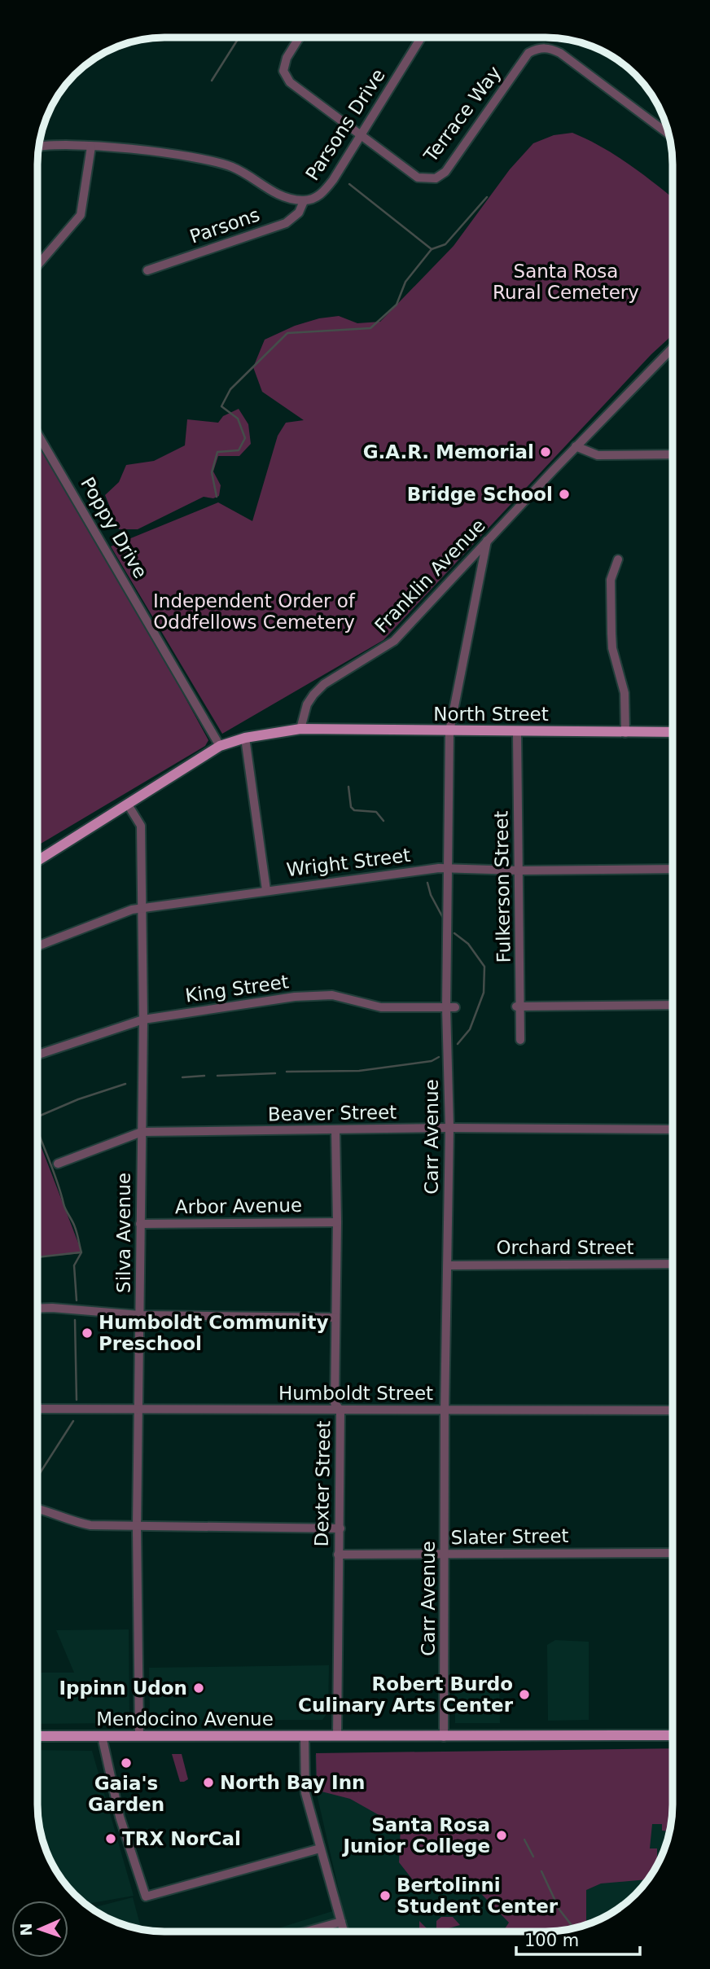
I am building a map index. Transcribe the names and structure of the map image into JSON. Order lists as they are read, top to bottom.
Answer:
{
  "streets": {
    "main road": ["North Street", "Mendocino Avenue"],
    "street": [
      "Terrace Way",
      "Parsons Drive",
      "Parsons",
      "Poppy Drive",
      "Franklin Avenue",
      "Wright Street",
      "Fulkerson Street",
      "King Street",
      "Beaver Street",
      "Carr Avenue",
      "Arbor Avenue",
      "Silva Avenue",
      "Orchard Street",
      "Humboldt Street",
      "Dexter Street",
      "Slater Street"
    ]
  },
  "crossings": [
    ["Terrace Way", "Parsons Drive"],
    ["Parsons Drive", "Parsons"],
    ["Franklin Avenue", "North Street"],
    ["Franklin Avenue", "Carr Avenue"],
    ["North Street", "Fulkerson Street"],
    ["North Street", "Carr Avenue"],
    ["Wright Street", "Fulkerson Street"],
    ["Wright Street", "Carr Avenue"],
    ["Wright Street", "Silva Avenue"],
    ["King Street", "Carr Avenue"],
    ["King Street", "Silva Avenue"],
    ["Beaver Street", "Carr Avenue"],
    ["Beaver Street", "Silva Avenue"],
    ["Beaver Street", "Dexter Street"],
    ["Carr Avenue", "Orchard Street"],
    ["Carr Avenue", "Humboldt Street"],
    ["Carr Avenue", "Slater Street"],
    ["Carr Avenue", "Mendocino Avenue"],
    ["Arbor Avenue", "Silva Avenue"],
    ["Arbor Avenue", "Dexter Street"],
    ["Silva Avenue", "Humboldt Street"],
    ["Silva Avenue", "Mendocino Avenue"],
    ["Humboldt Street", "Dexter Street"],
    ["Dexter Street", "Slater Street"],
    ["Dexter Street", "Mendocino Avenue"]
  ],
  "parks": ["Santa Rosa Rural Cemetery", "Independent Order of Oddfellows Cemetery"],
  "places": [
    "G.A.R. Memorial",
    "Bridge School",
    "Humboldt Community Preschool",
    "Ippinn Udon",
    "Robert Burdo Culinary Arts Center",
    "Gaia's Garden",
    "North Bay Inn",
    "Santa Rosa Junior College",
    "TRX NorCal",
    "Bertolinni Student Center"
  ],
  "scale_bar": "100 m",
  "north": "left"
}
